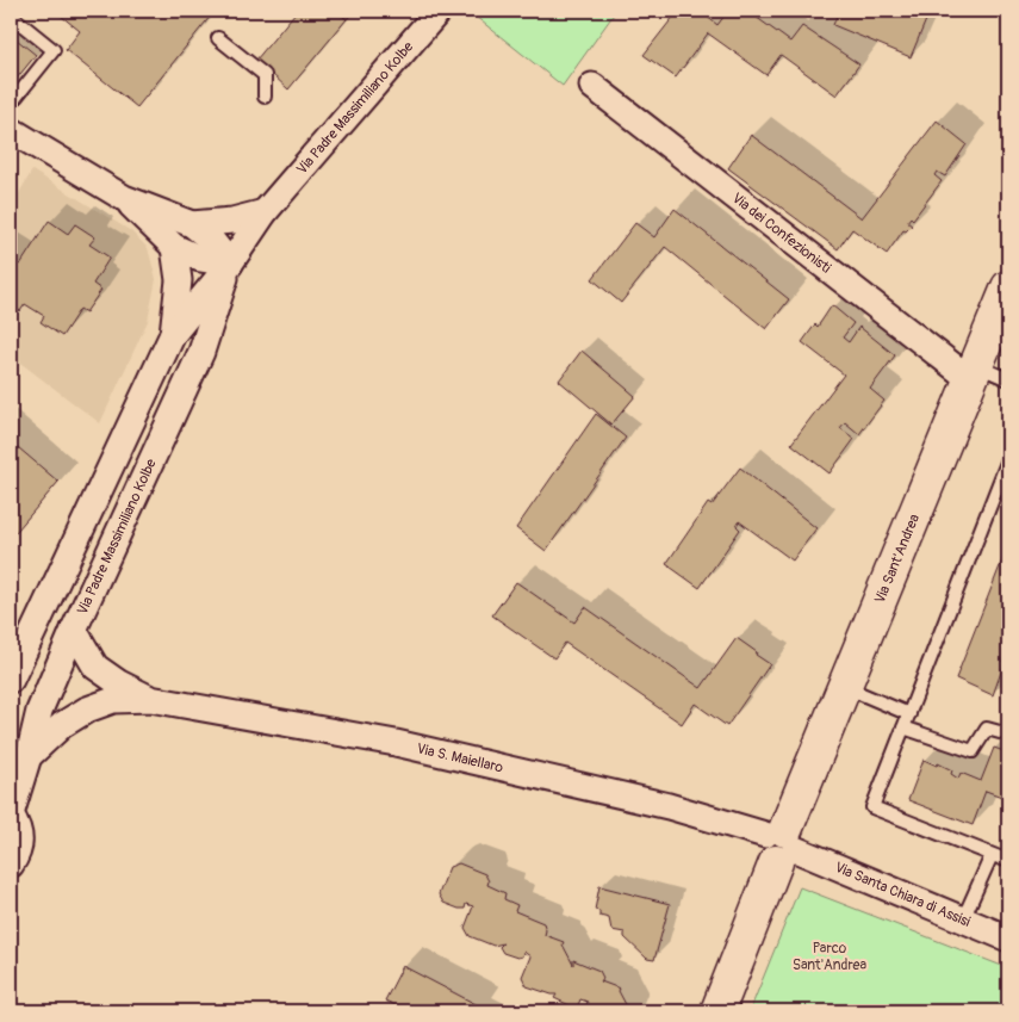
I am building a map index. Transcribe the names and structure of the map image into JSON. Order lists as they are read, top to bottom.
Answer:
{
  "streets": {
    "street": [
      "Via Padre Massimiliano Kolbe",
      "Via dei Confezionisti",
      "Via Sant'Andrea",
      "Via S. Maiellaro",
      "Via Santa Chiara di Assisi"
    ]
  },
  "crossings": [
    ["Via Padre Massimiliano Kolbe", "Via S. Maiellaro"],
    ["Via dei Confezionisti", "Via Sant'Andrea"],
    ["Via Sant'Andrea", "Via S. Maiellaro"],
    ["Via Sant'Andrea", "Via Santa Chiara di Assisi"],
    ["Via S. Maiellaro", "Via Santa Chiara di Assisi"]
  ],
  "parks": ["Parco Sant'Andrea"]
}
